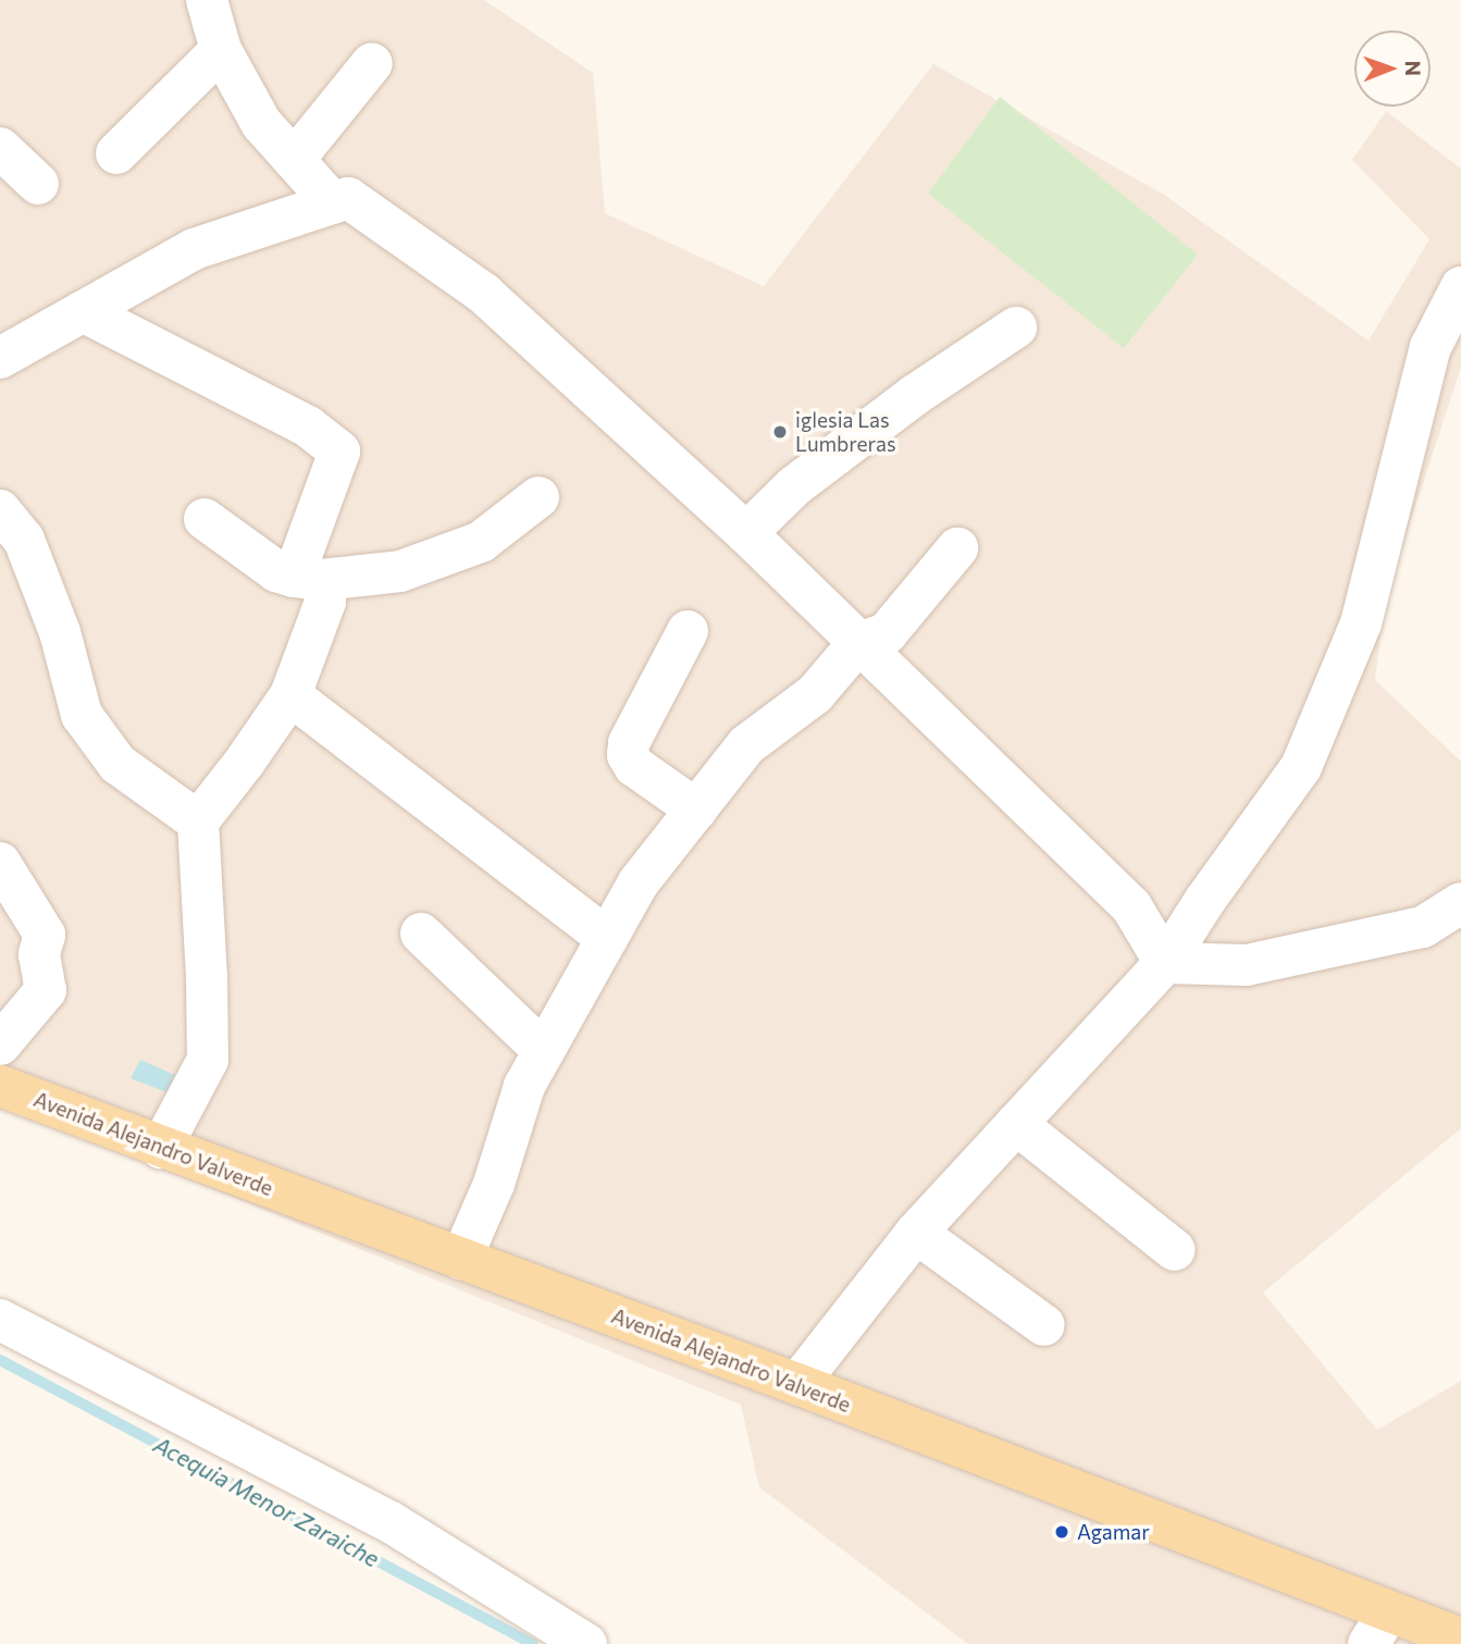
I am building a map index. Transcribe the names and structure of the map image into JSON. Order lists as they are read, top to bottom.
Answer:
{
  "streets": {
    "main road": ["Avenida Alejandro Valverde"]
  },
  "water": ["Acequia Menor Zaraiche"],
  "places": ["iglesia Las Lumbreras", "Agamar"],
  "north": "right"
}
